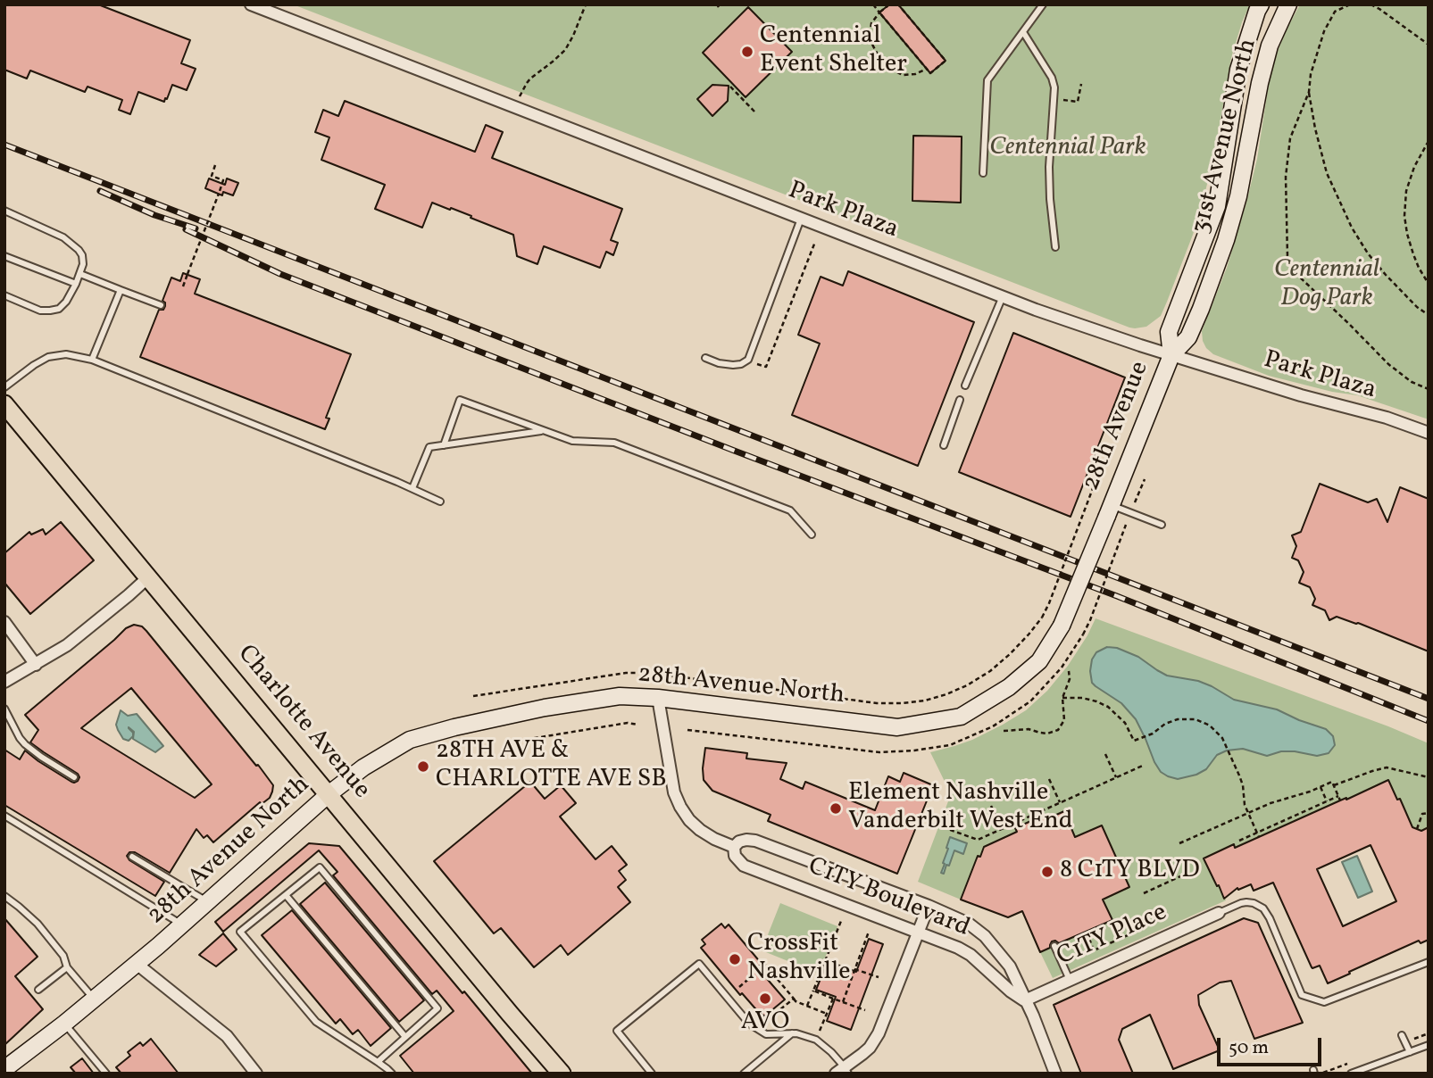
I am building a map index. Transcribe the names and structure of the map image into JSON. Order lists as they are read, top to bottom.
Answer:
{
  "streets": {
    "main road": [
      "31st Avenue North",
      "28th Avenue",
      "28th Avenue North",
      "Charlotte Avenue"
    ],
    "street": ["Park Plaza", "C1TY Boulevard", "C1TY Place"]
  },
  "crossings": [
    ["31st Avenue North", "Park Plaza"],
    ["31st Avenue North", "28th Avenue"],
    ["Park Plaza", "28th Avenue"],
    ["28th Avenue", "28th Avenue North"],
    ["28th Avenue North", "Charlotte Avenue"],
    ["28th Avenue North", "C1TY Boulevard"],
    ["C1TY Boulevard", "C1TY Place"]
  ],
  "parks": ["Centennial Park", "Centennial Dog Park"],
  "places": [
    "Centennial Event Shelter",
    "28TH AVE & CHARLOTTE AVE SB",
    "Element Nashville Vanderbilt West End",
    "8 C1TY BLVD",
    "CrossFit Nashville",
    "AVO"
  ],
  "scale_bar": "50 m"
}
